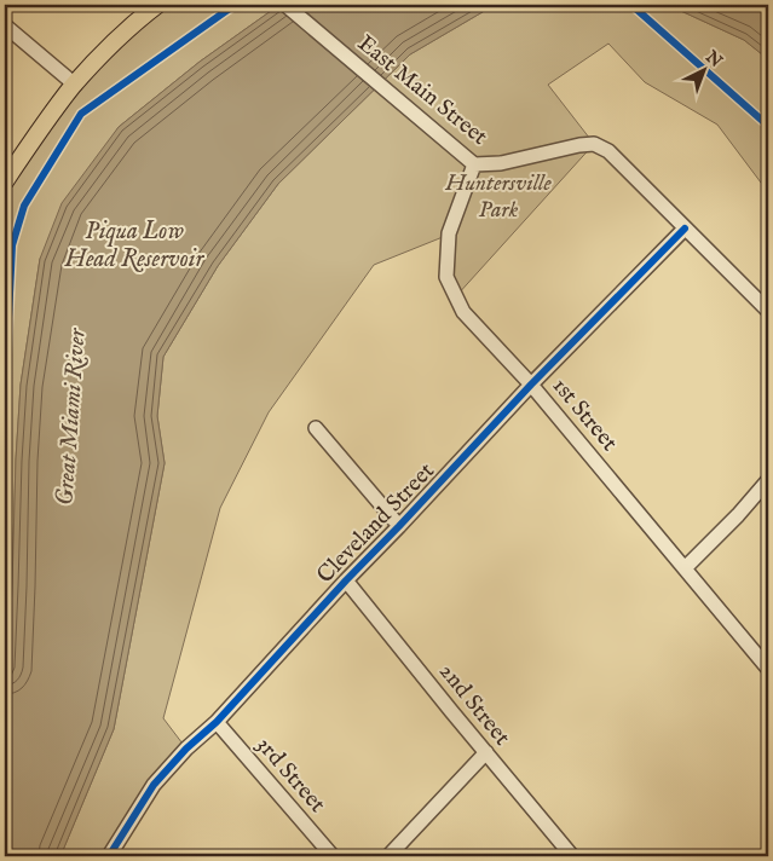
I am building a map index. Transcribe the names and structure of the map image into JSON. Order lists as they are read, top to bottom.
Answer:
{
  "streets": {
    "street": [
      "East Main Street",
      "1st Street",
      "Cleveland Street",
      "2nd Street",
      "3rd Street"
    ]
  },
  "crossings": [
    ["East Main Street", "1st Street"],
    ["East Main Street", "Cleveland Street"],
    ["1st Street", "Cleveland Street"],
    ["Cleveland Street", "2nd Street"],
    ["Cleveland Street", "3rd Street"]
  ],
  "water": ["Piqua Low Head Reservoir", "Great Miami River"],
  "parks": ["Huntersville Park"],
  "north": "top right"
}
